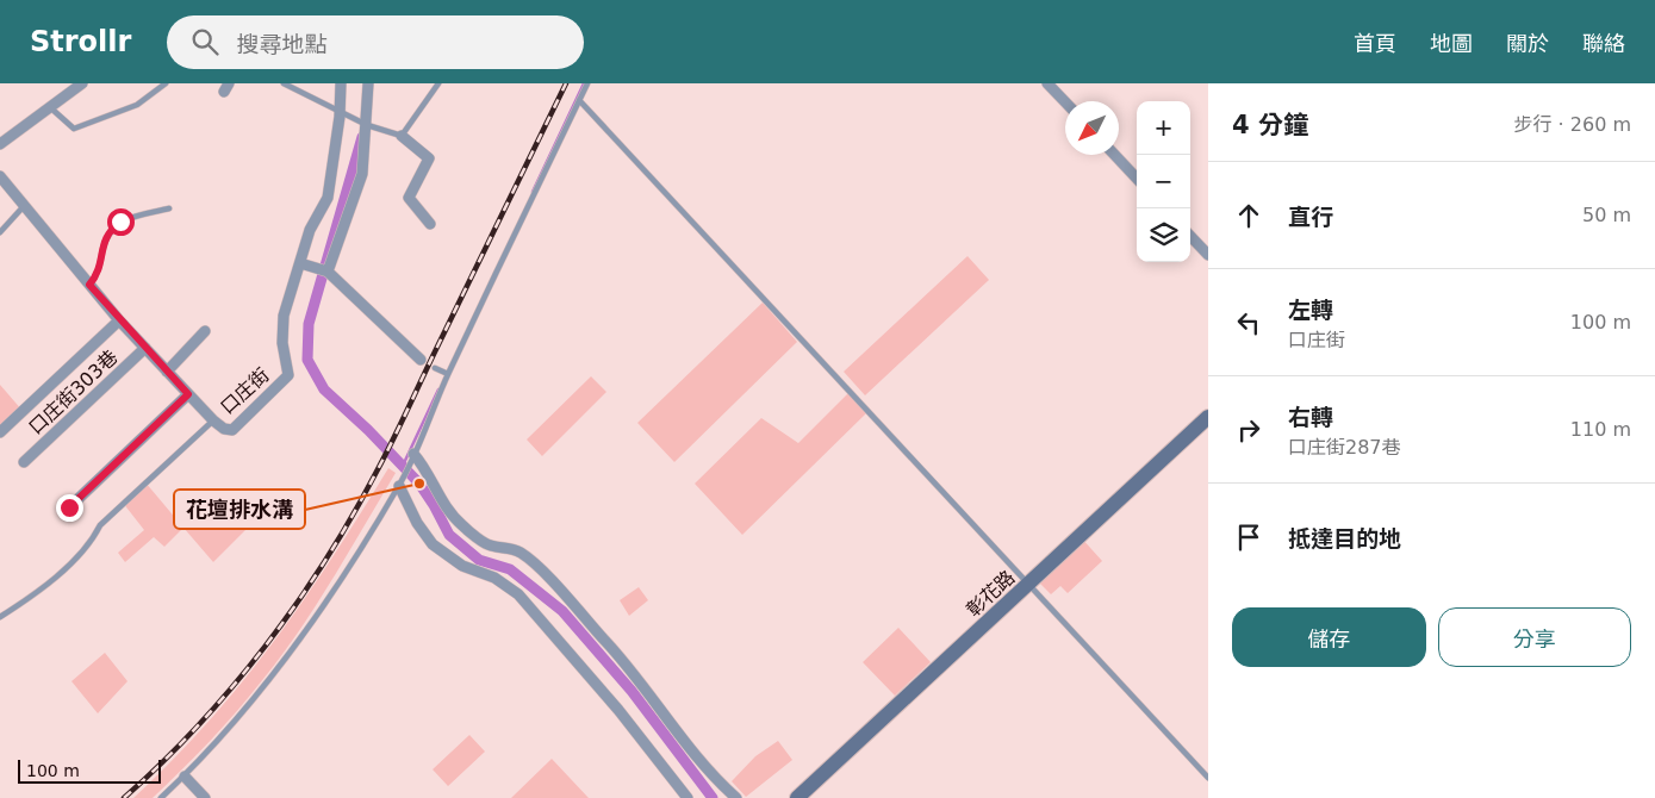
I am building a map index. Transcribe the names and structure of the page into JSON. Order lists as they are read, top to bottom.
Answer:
{
  "streets": {
    "street": ["口庄街", "口庄街303巷", "彰花路"]
  },
  "crossings": [
    ["口庄街", "口庄街303巷"]
  ],
  "places": ["花壇排水溝"],
  "scale_bar": "100 m",
  "north": "bottom left",
  "page": {
    "header": "Strollr",
    "search": "搜尋地點",
    "nav": [
      "首頁",
      "地圖",
      "關於",
      "聯絡"
    ],
    "heading": ["4 分鐘", "步行 · 260 m"],
    "map_buttons": ["+", "−"],
    "list": [
      ["直行", "50 m"],
      ["左轉", "口庄街", "100 m"],
      ["右轉", "口庄街287巷", "110 m"],
      "抵達目的地"
    ],
    "buttons": ["儲存", "分享"],
    "scale": "100 m"
  }
}
